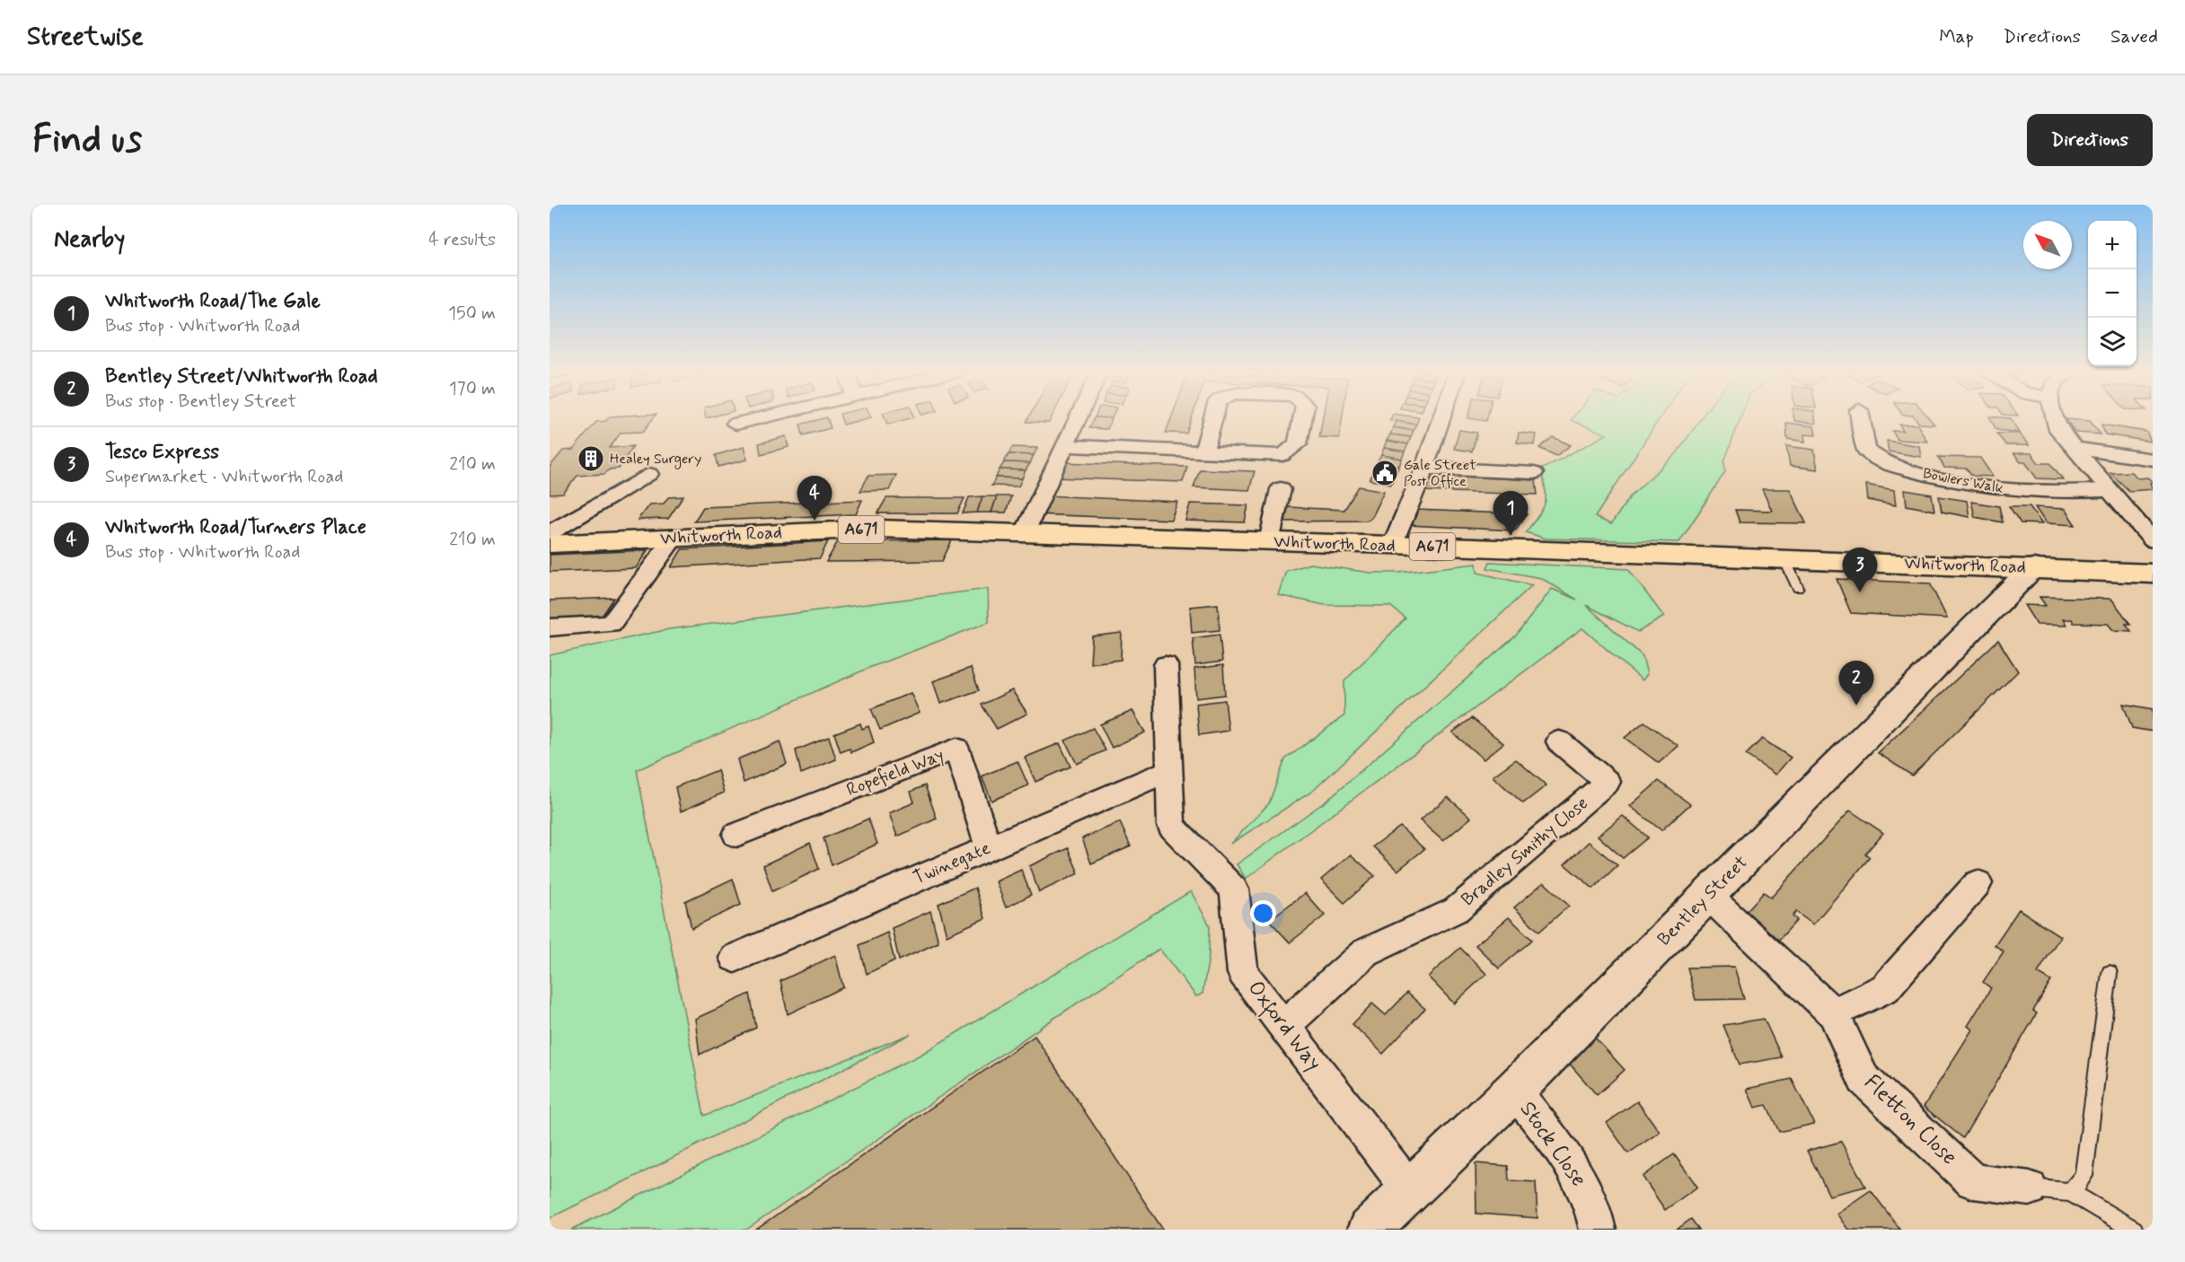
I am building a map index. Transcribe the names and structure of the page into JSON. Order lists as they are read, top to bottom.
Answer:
{
  "streets": {
    "main road": ["A671", "Whitworth Road"],
    "street": [
      "Bowlers Walk",
      "Ropefield Way",
      "Bradley Smithy Close",
      "Twinegate",
      "Bentley Street",
      "Oxford Way",
      "Fletton Close",
      "Stock Close"
    ]
  },
  "crossings": [
    ["Whitworth Road", "Bentley Street"],
    ["Ropefield Way", "Twinegate"],
    ["Bradley Smithy Close", "Oxford Way"],
    ["Twinegate", "Oxford Way"],
    ["Bentley Street", "Oxford Way"],
    ["Bentley Street", "Fletton Close"],
    ["Bentley Street", "Stock Close"]
  ],
  "places": {
    "building": ["Healey Surgery"],
    "public building": ["Gale Street Post Office"]
  },
  "north": "top left",
  "page": {
    "header": "Streetwise",
    "nav": ["Map", "Directions", "Saved"],
    "buttons": "Directions",
    "title": "Find us",
    "heading": ["Nearby", "4 results"],
    "map_buttons": ["+", "−"],
    "list": [
      {
        "mark": "1",
        "name": "Whitworth Road/The Gale",
        "note": "Bus stop · Whitworth Road",
        "value": "150 m"
      },
      {
        "mark": "2",
        "name": "Bentley Street/Whitworth Road",
        "note": "Bus stop · Bentley Street",
        "value": "170 m"
      },
      {
        "mark": "3",
        "name": "Tesco Express",
        "note": "Supermarket · Whitworth Road",
        "value": "210 m"
      },
      {
        "mark": "4",
        "name": "Whitworth Road/Turners Place",
        "note": "Bus stop · Whitworth Road",
        "value": "210 m"
      }
    ],
    "pins": [
      "4",
      "1",
      "3",
      "2"
    ]
  }
}
